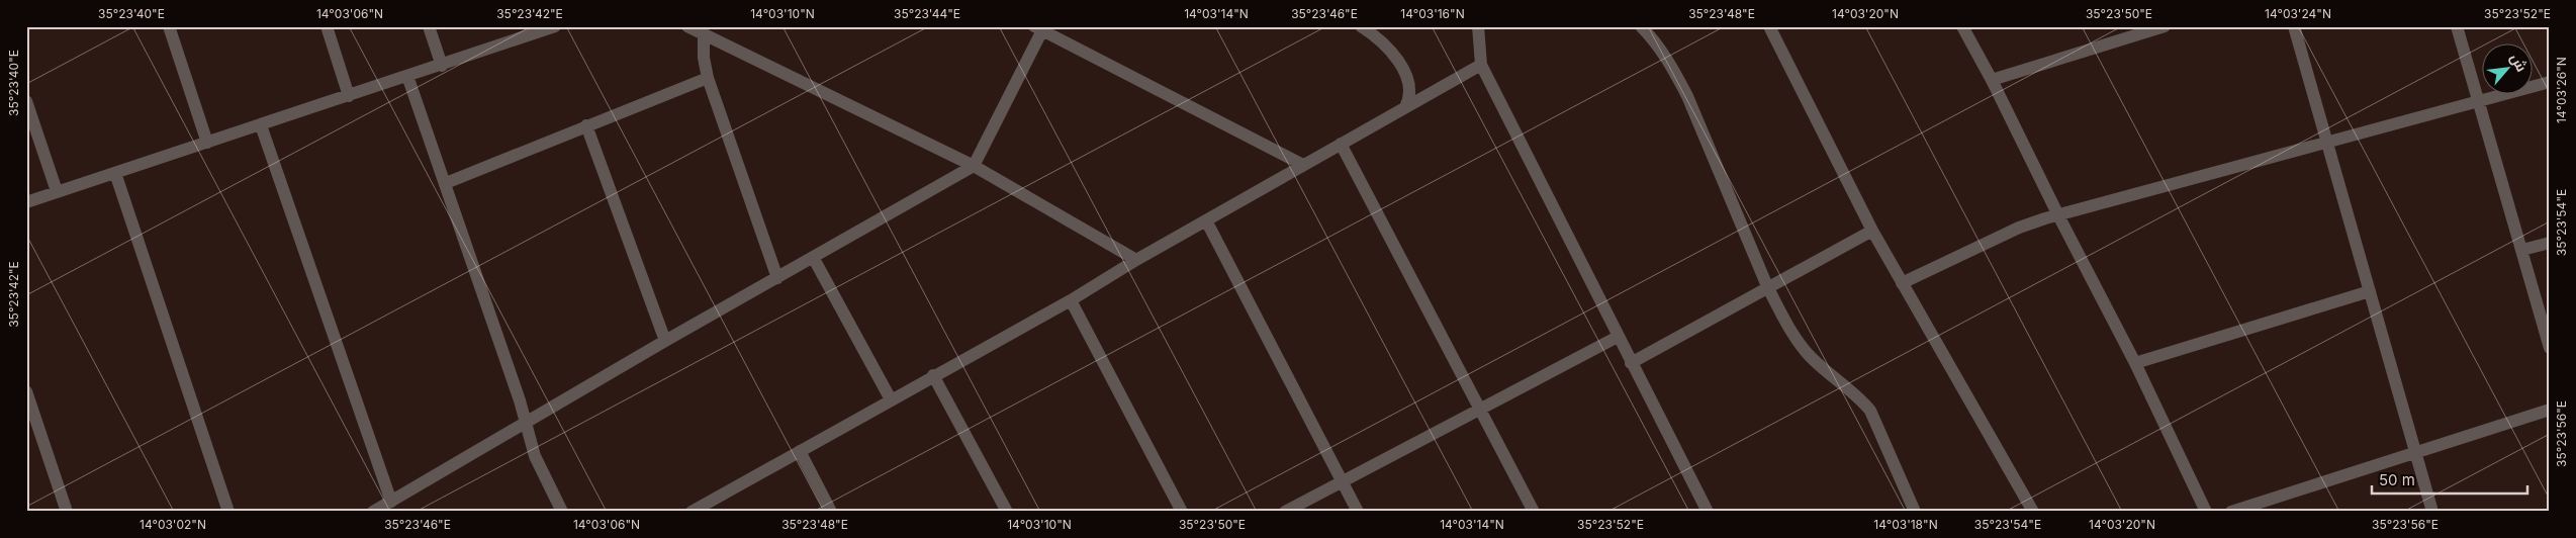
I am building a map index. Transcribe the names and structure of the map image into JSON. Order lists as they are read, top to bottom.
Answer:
{
  "scale_bar": "50 m",
  "north": "top right",
  "coordinates": [
    "35°23'40\"E",
    "14°03'06\"N",
    "35°23'42\"E",
    "14°03'10\"N",
    "35°23'44\"E",
    "14°03'14\"N",
    "35°23'46\"E",
    "14°03'16\"N",
    "35°23'48\"E",
    "14°03'20\"N",
    "35°23'50\"E",
    "14°03'24\"N",
    "35°23'52\"E",
    "14°03'26\"N",
    "35°23'54\"E",
    "35°23'56\"E",
    "14°03'02\"N",
    "14°03'18\"N"
  ]
}
